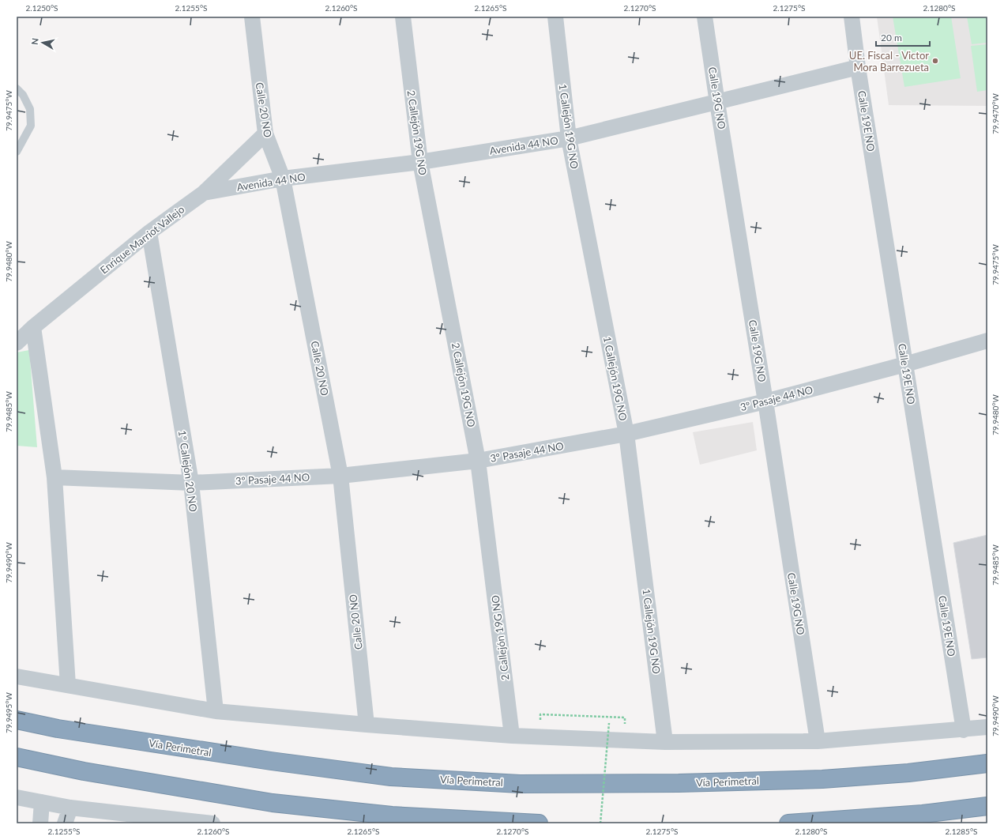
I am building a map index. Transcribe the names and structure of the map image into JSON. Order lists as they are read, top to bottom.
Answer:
{
  "streets": {
    "highway": ["Vía Perimetral"],
    "street": [
      "Calle 19G NO",
      "Calle 20 NO",
      "Calle 19E NO",
      "1 Callejón 19G NO",
      "2 Callejón 19G NO",
      "Avenida 44 NO",
      "Enrique Marriot Vallejo",
      "3º Pasaje 44 NO",
      "1º Callejón 20 NO"
    ]
  },
  "crossings": [
    ["Calle 19G NO", "Avenida 44 NO"],
    ["Calle 19G NO", "3º Pasaje 44 NO"],
    ["Calle 20 NO", "Avenida 44 NO"],
    ["Calle 20 NO", "Enrique Marriot Vallejo"],
    ["Calle 20 NO", "3º Pasaje 44 NO"],
    ["Calle 19E NO", "Avenida 44 NO"],
    ["Calle 19E NO", "3º Pasaje 44 NO"],
    ["1 Callejón 19G NO", "Avenida 44 NO"],
    ["1 Callejón 19G NO", "3º Pasaje 44 NO"],
    ["2 Callejón 19G NO", "Avenida 44 NO"],
    ["2 Callejón 19G NO", "3º Pasaje 44 NO"],
    ["Avenida 44 NO", "Enrique Marriot Vallejo"],
    ["Enrique Marriot Vallejo", "1º Callejón 20 NO"],
    ["3º Pasaje 44 NO", "1º Callejón 20 NO"]
  ],
  "places": ["UE. Fiscal - Victor Mora Barrezueta"],
  "scale_bar": "20 m",
  "north": "left",
  "coordinates": [
    "2.1250°S",
    "2.1255°S",
    "2.1260°S",
    "2.1265°S",
    "2.1270°S",
    "2.1275°S",
    "2.1280°S",
    "79.9475°W",
    "79.9470°W",
    "79.9480°W",
    "79.9485°W",
    "79.9490°W",
    "79.9495°W",
    "2.1285°S"
  ]
}
